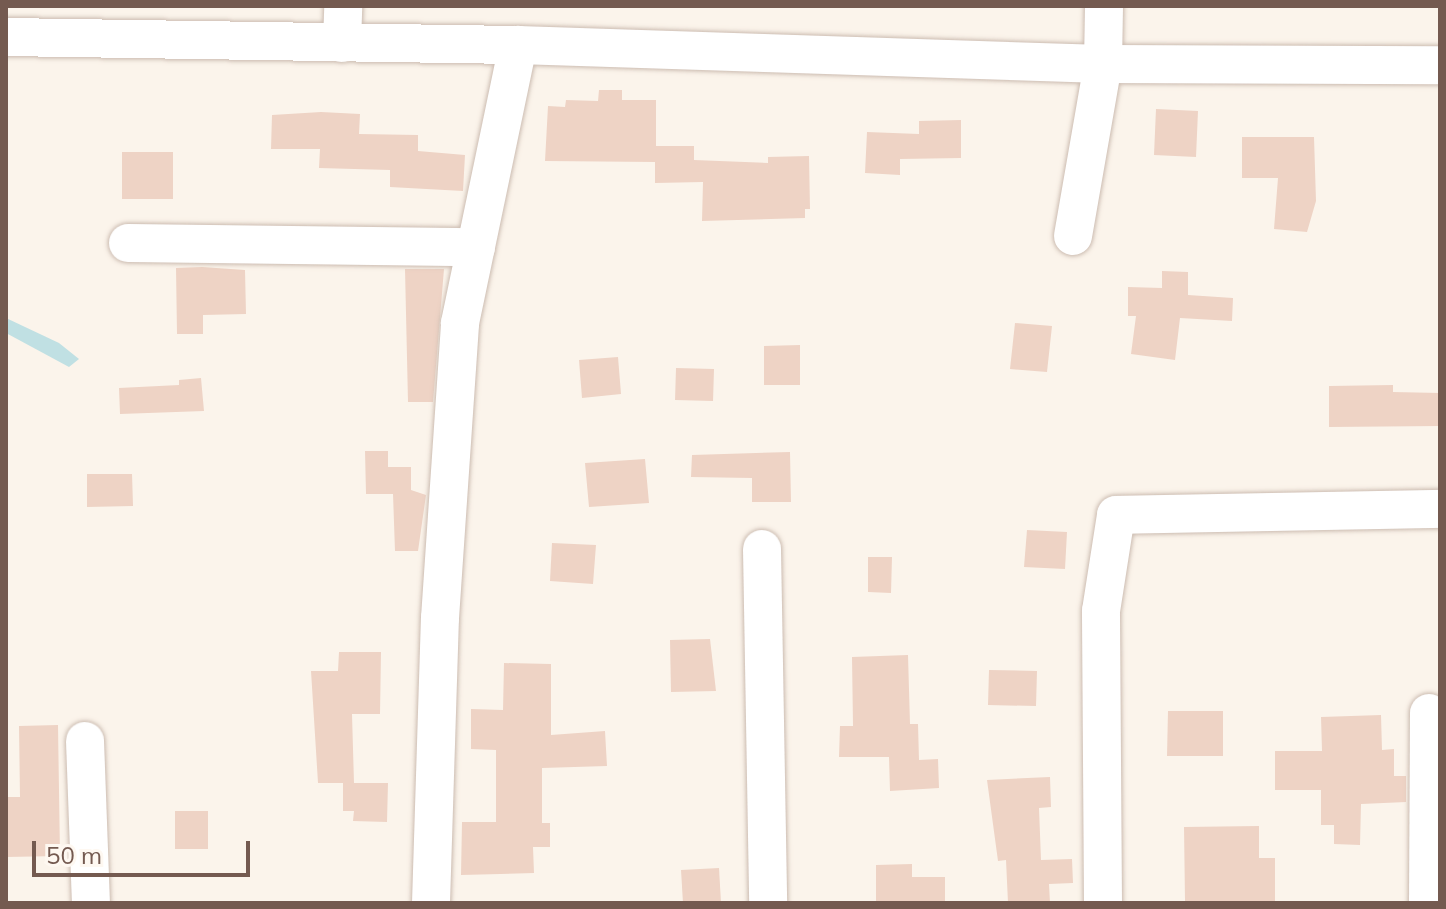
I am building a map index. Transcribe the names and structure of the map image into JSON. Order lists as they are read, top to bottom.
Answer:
{
  "scale_bar": "50 m"
}
